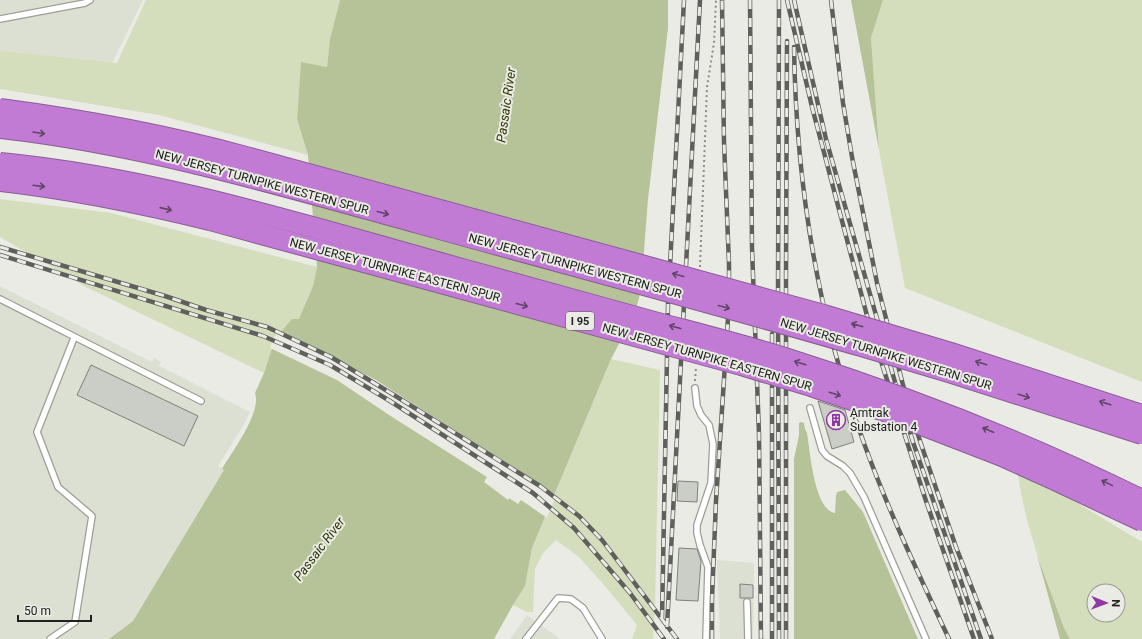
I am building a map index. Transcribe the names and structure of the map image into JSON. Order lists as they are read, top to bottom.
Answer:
{
  "streets": {
    "highway": ["NEW JERSEY TURNPIKE WESTERN SPUR", "NEW JERSEY TURNPIKE EASTERN SPUR", "I 95"]
  },
  "water": ["Passaic River"],
  "places": {
    "building": ["Amtrak Substation 4"]
  },
  "scale_bar": "50 m",
  "north": "right"
}
